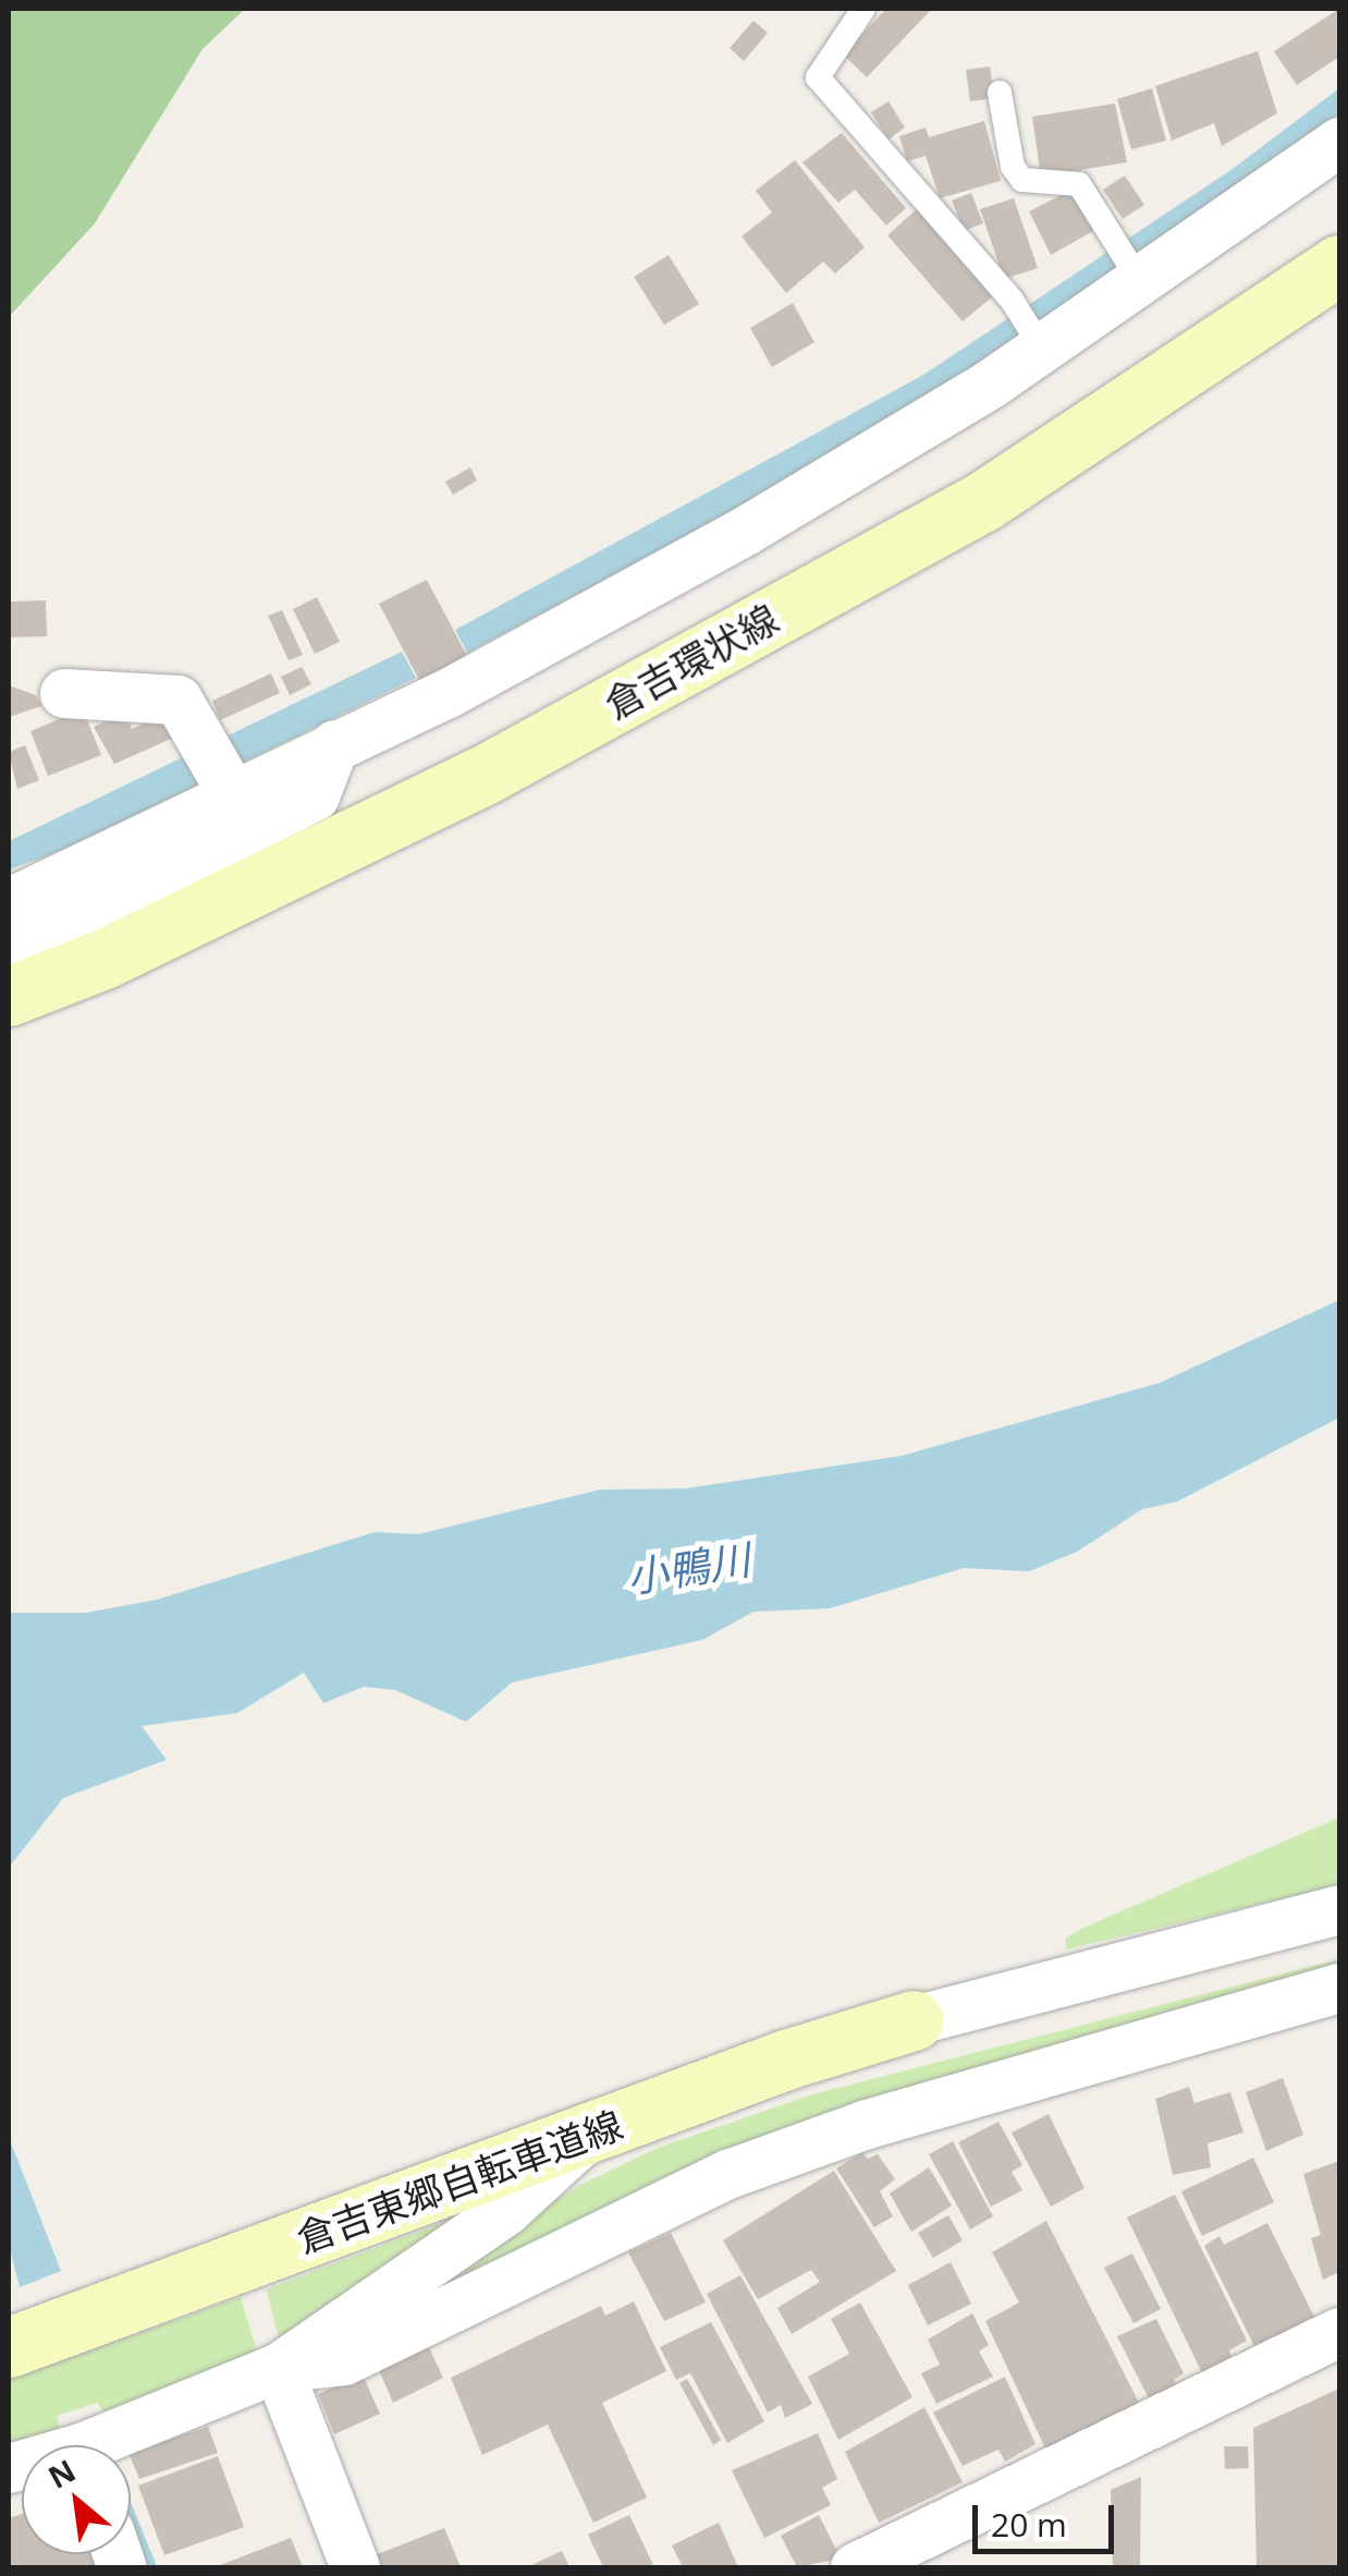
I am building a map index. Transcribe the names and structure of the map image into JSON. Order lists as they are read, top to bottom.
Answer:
{
  "streets": {
    "main road": ["倉吉環状線", "倉吉東郷自転車道線"]
  },
  "water": ["小鴨川"],
  "scale_bar": "20 m",
  "north": "top left"
}
